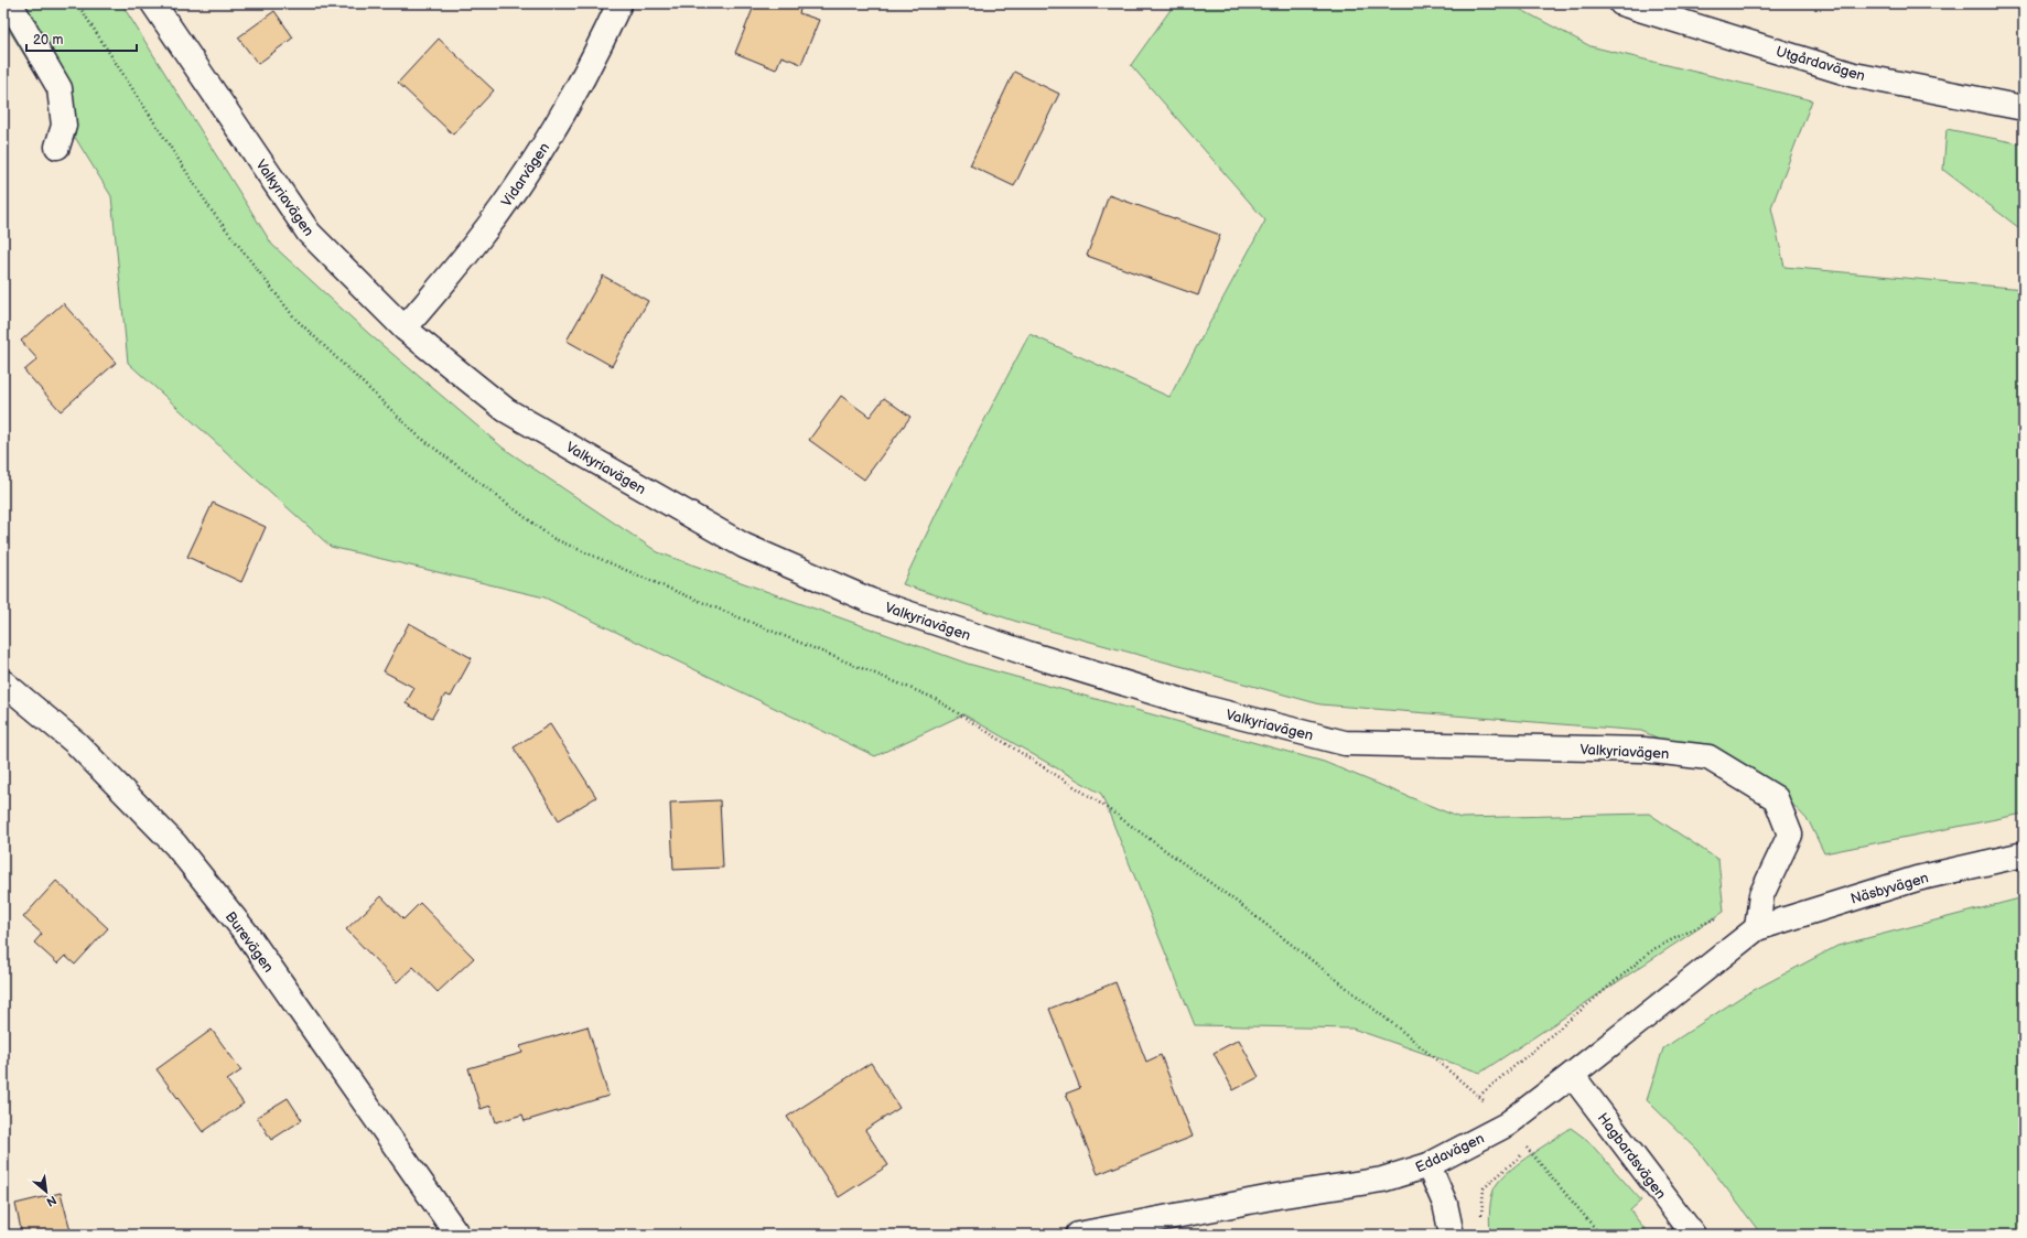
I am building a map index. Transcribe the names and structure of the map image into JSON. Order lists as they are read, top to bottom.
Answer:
{
  "streets": {
    "street": [
      "Utgårdavägen",
      "Vidarvägen",
      "Valkyriavägen",
      "Näsbyvägen",
      "Burevägen",
      "Eddavägen",
      "Hagbardsvägen"
    ]
  },
  "crossings": [
    ["Vidarvägen", "Valkyriavägen"],
    ["Valkyriavägen", "Näsbyvägen"],
    ["Valkyriavägen", "Eddavägen"],
    ["Näsbyvägen", "Eddavägen"],
    ["Eddavägen", "Hagbardsvägen"]
  ],
  "scale_bar": "20 m",
  "north": "bottom right"
}
